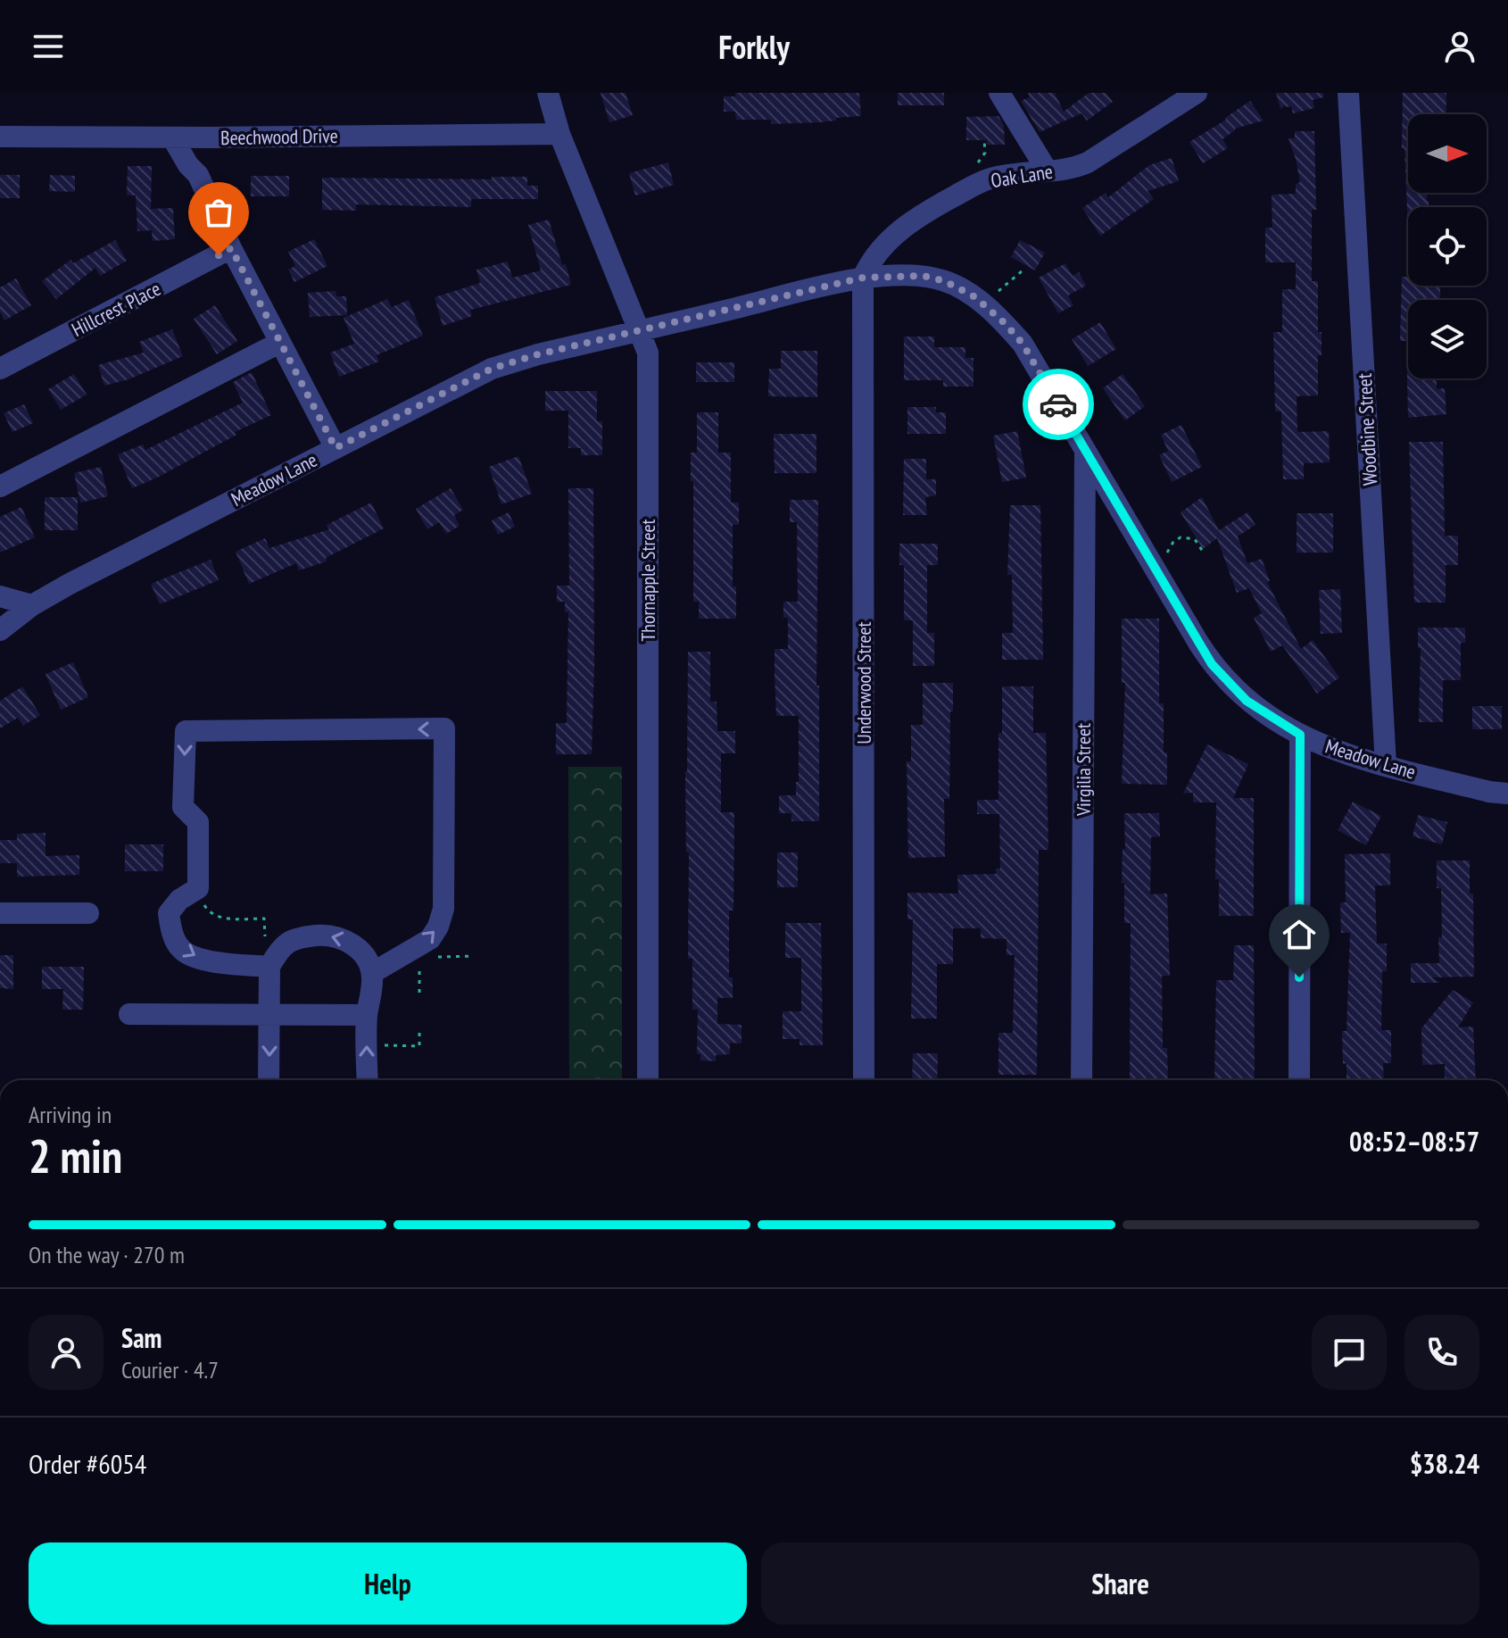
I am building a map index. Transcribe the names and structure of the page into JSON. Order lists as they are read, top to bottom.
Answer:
{
  "streets": {
    "street": [
      "Beechwood Drive",
      "Oak Lane",
      "Hillcrest Place",
      "Woodbine Street",
      "Meadow Lane",
      "Thornapple Street",
      "Underwood Street",
      "Virgilia Street"
    ]
  },
  "crossings": [
    ["Beechwood Drive", "Thornapple Street"],
    ["Oak Lane", "Meadow Lane"],
    ["Oak Lane", "Underwood Street"],
    ["Woodbine Street", "Meadow Lane"],
    ["Meadow Lane", "Thornapple Street"],
    ["Meadow Lane", "Underwood Street"],
    ["Meadow Lane", "Virgilia Street"]
  ],
  "north": "right",
  "page": {
    "header": "Forkly",
    "heading": ["2 min", "Arriving in", "08:52–08:57"],
    "panel": [
      "Sam",
      "Courier · 4.7",
      "Order #6054",
      "$38.24"
    ],
    "bar": "On the way · 270 m",
    "buttons": ["Help", "Share"]
  }
}
